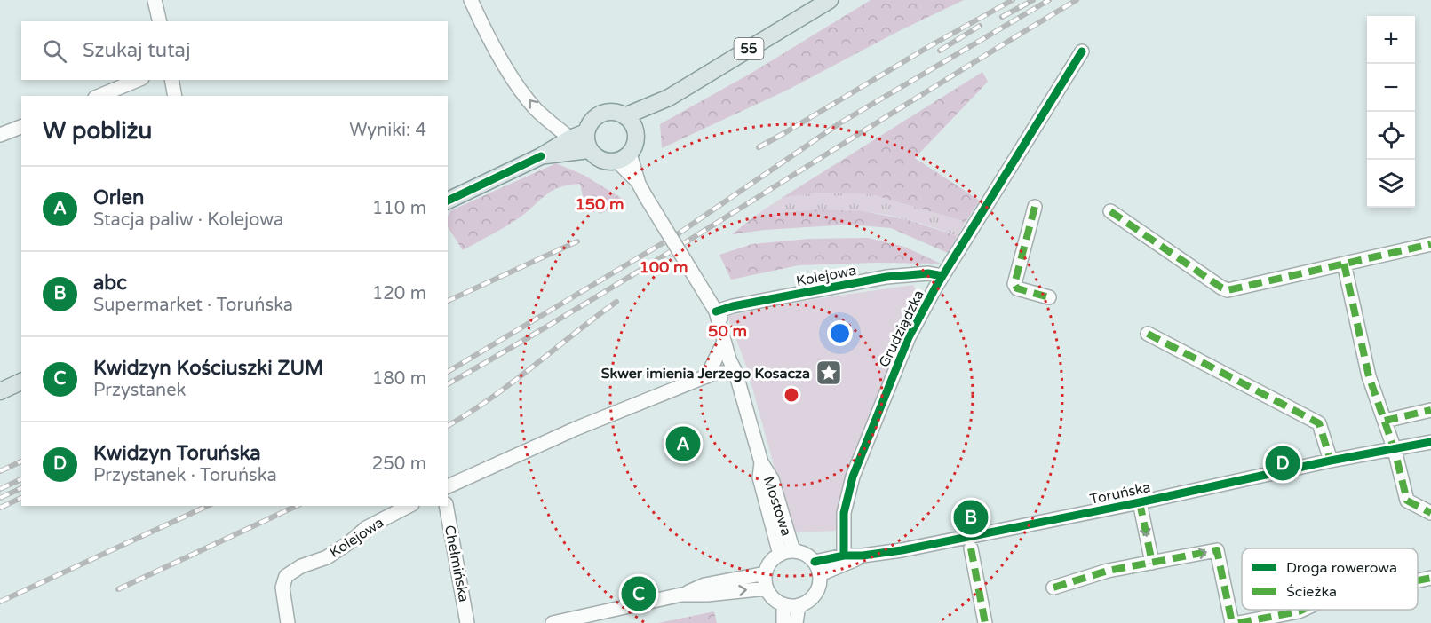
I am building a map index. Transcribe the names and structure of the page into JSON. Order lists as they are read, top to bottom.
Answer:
{
  "streets": {
    "main road": ["55"],
    "street": [
      "Kolejowa",
      "Grudziądzka",
      "Toruńska",
      "Mostowa",
      "Chełmińska"
    ]
  },
  "crossings": [
    ["55", "Mostowa"],
    ["Kolejowa", "Grudziądzka"],
    ["Kolejowa", "Mostowa"],
    ["Grudziądzka", "Toruńska"],
    ["Toruńska", "Mostowa"]
  ],
  "places": {
    "place": ["Skwer imienia Jerzego Kosacza"]
  },
  "legend": ["Droga rowerowa", "Ścieżka"],
  "page": {
    "map_buttons": ["+", "−"],
    "search": "Szukaj tutaj",
    "heading": ["W pobliżu", "Wyniki: 4"],
    "list": [
      {
        "mark": "A",
        "name": "Orlen",
        "note": "Stacja paliw · Kolejowa",
        "value": "110 m"
      },
      {
        "mark": "B",
        "name": "abc",
        "note": "Supermarket · Toruńska",
        "value": "120 m"
      },
      {
        "mark": "C",
        "name": "Kwidzyn Kościuszki ZUM",
        "note": "Przystanek",
        "value": "180 m"
      },
      {
        "mark": "D",
        "name": "Kwidzyn Toruńska",
        "note": "Przystanek · Toruńska",
        "value": "250 m"
      }
    ],
    "pins": [
      "A",
      "D",
      "B",
      "C"
    ]
  },
  "rings": ["150 m", "100 m", "50 m"]
}
